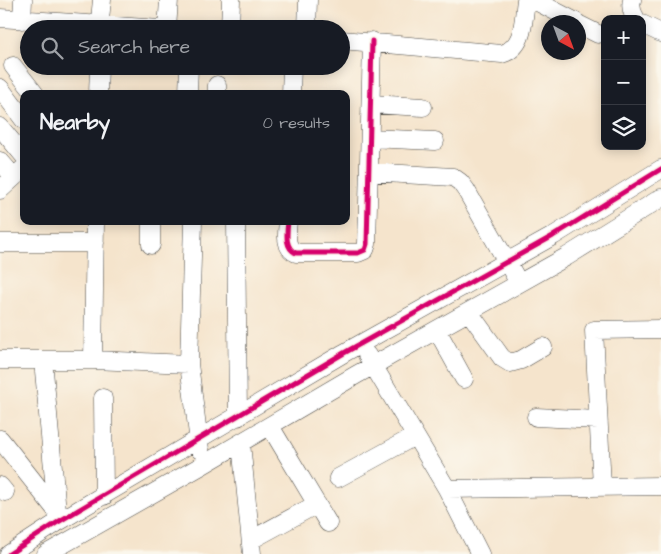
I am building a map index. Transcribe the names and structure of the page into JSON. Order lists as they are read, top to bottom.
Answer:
{
  "north": "bottom right",
  "page": {
    "map_buttons": ["+", "−"],
    "search": "Search here",
    "heading": ["Nearby", "0 results"]
  }
}
